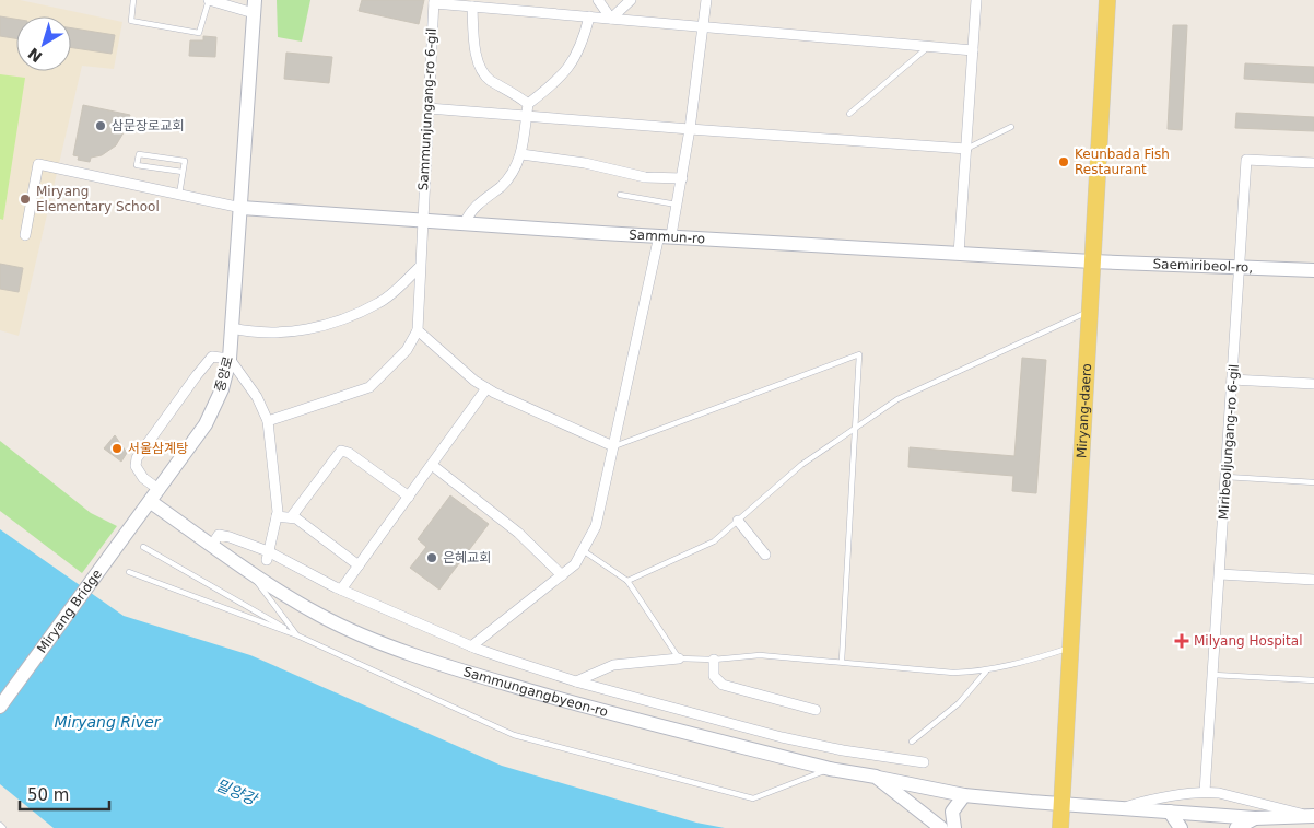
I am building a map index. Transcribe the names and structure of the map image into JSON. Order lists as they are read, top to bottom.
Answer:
{
  "streets": {
    "main road": ["Miryang-daero"],
    "street": [
      "Sammunjungang-ro 6-gil",
      "Sammun-ro",
      "Saemiribeol-ro,",
      "중앙로",
      "Miribeoljungang-ro 6-gil",
      "Miryang Bridge",
      "Sammungangbyeon-ro"
    ]
  },
  "crossings": [
    ["Sammunjungang-ro 6-gil", "Sammun-ro"],
    ["Sammun-ro", "Saemiribeol-ro,"],
    ["Sammun-ro", "중앙로"],
    ["Sammun-ro", "Miryang-daero"],
    ["Saemiribeol-ro,", "Miryang-daero"],
    ["Saemiribeol-ro,", "Miribeoljungang-ro 6-gil"],
    ["중앙로", "Miryang Bridge"],
    ["중앙로", "Sammungangbyeon-ro"]
  ],
  "water": ["Miryang River", "밀양강"],
  "places": {
    "other": [
      "삼문장로교회",
      "Keunbada Fish Restaurant",
      "Miryang Elementary School",
      "서울삼계탕",
      "은혜교회"
    ],
    "health": ["Milyang Hospital"]
  },
  "scale_bar": "50 m",
  "north": "bottom left"
}
